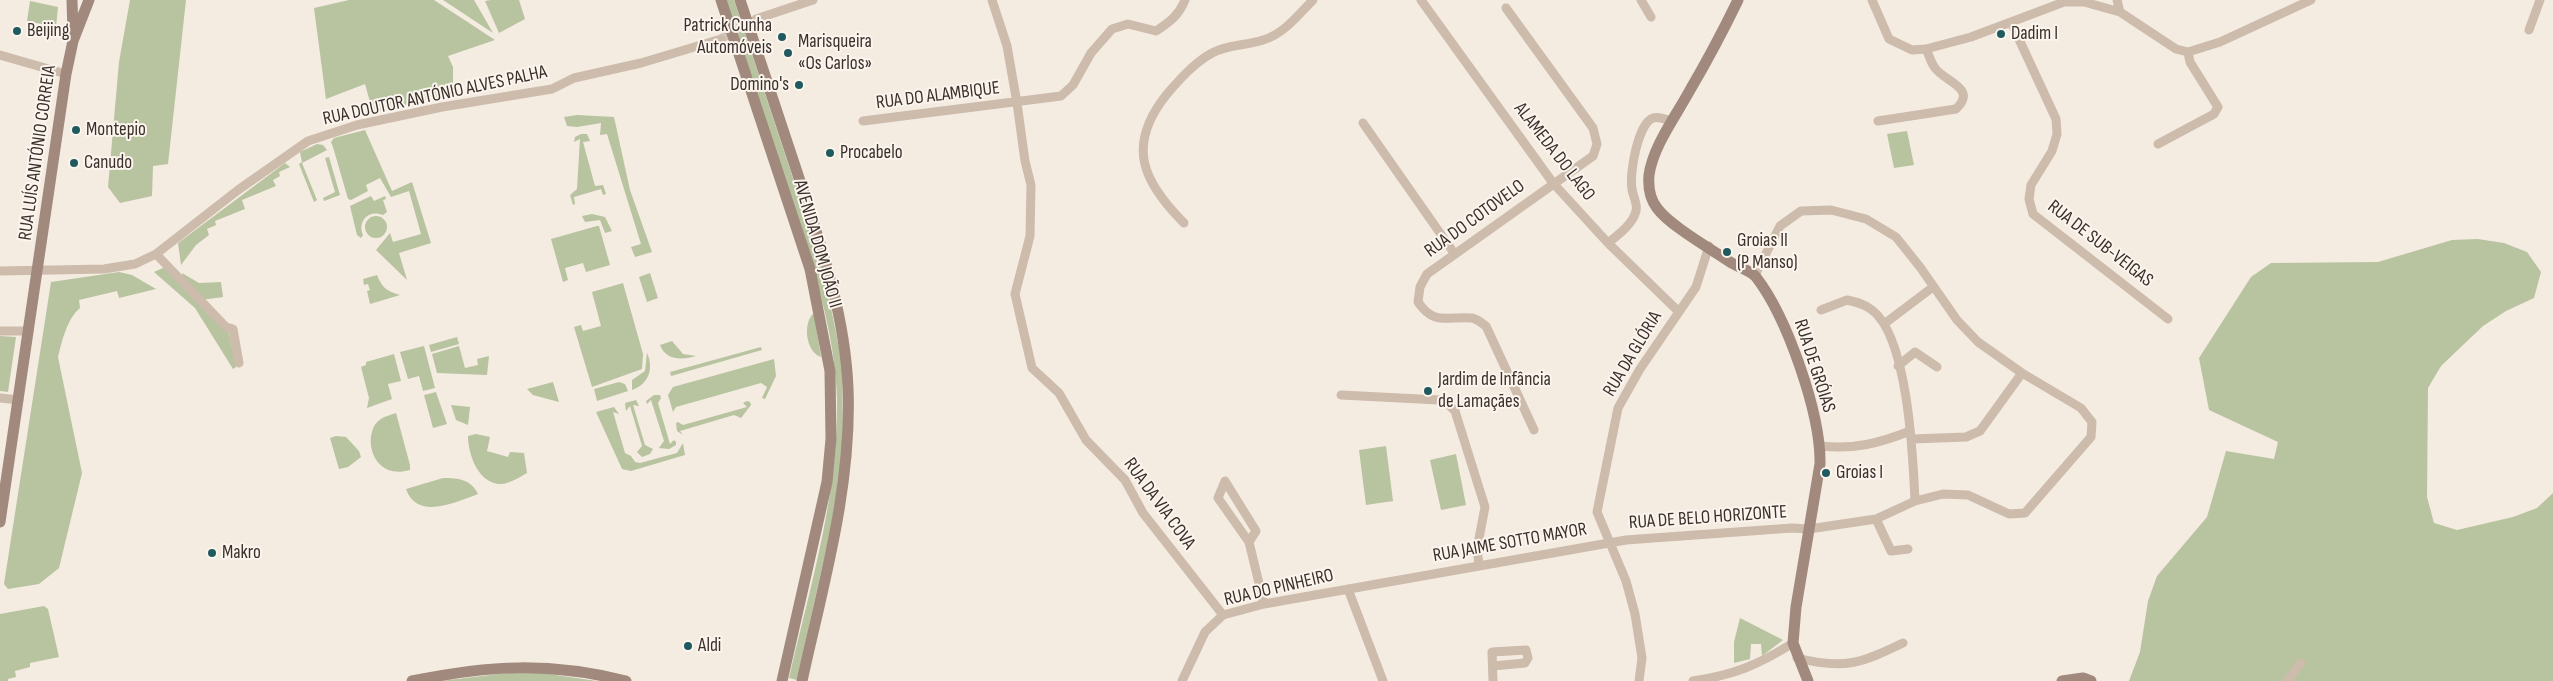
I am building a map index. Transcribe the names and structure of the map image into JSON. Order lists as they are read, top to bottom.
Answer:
{
  "streets": {
    "street": [
      "RUA DOUTOR ANTÓNIO ALVES PALHA",
      "RUA DO ALAMBIQUE",
      "ALAMEDA DO LAGO",
      "RUA LUÍS ANTÓNIO CORREIA",
      "RUA DO COTOVELO",
      "AVENIDA DOM JOÃO II",
      "RUA DE SUB-VEIGAS",
      "RUA DA GLÓRIA",
      "RUA DE GRÓIAS",
      "RUA DA VIA COVA",
      "RUA DE BELO HORIZONTE",
      "RUA JAIME SOTTO MAYOR",
      "RUA DO PINHEIRO"
    ]
  },
  "crossings": [
    ["RUA DOUTOR ANTÓNIO ALVES PALHA", "RUA LUÍS ANTÓNIO CORREIA"],
    ["RUA DO ALAMBIQUE", "RUA DA VIA COVA"],
    ["ALAMEDA DO LAGO", "RUA DO COTOVELO"],
    ["ALAMEDA DO LAGO", "RUA DA GLÓRIA"],
    ["RUA DA GLÓRIA", "RUA DE BELO HORIZONTE"],
    ["RUA DA GLÓRIA", "RUA JAIME SOTTO MAYOR"],
    ["RUA DE GRÓIAS", "RUA DE BELO HORIZONTE"],
    ["RUA DA VIA COVA", "RUA DO PINHEIRO"],
    ["RUA DE BELO HORIZONTE", "RUA JAIME SOTTO MAYOR"],
    ["RUA JAIME SOTTO MAYOR", "RUA DO PINHEIRO"]
  ],
  "places": [
    "Beijing",
    "Dadim I",
    "Patrick Cunha Automóveis",
    "Marisqueira «Os Carlos»",
    "Domino's",
    "Montepio",
    "Procabelo",
    "Canudo",
    "Groias II (P Manso)",
    "Jardim de Infância de Lamaçães",
    "Groias I",
    "Makro",
    "Aldi"
  ]
}
